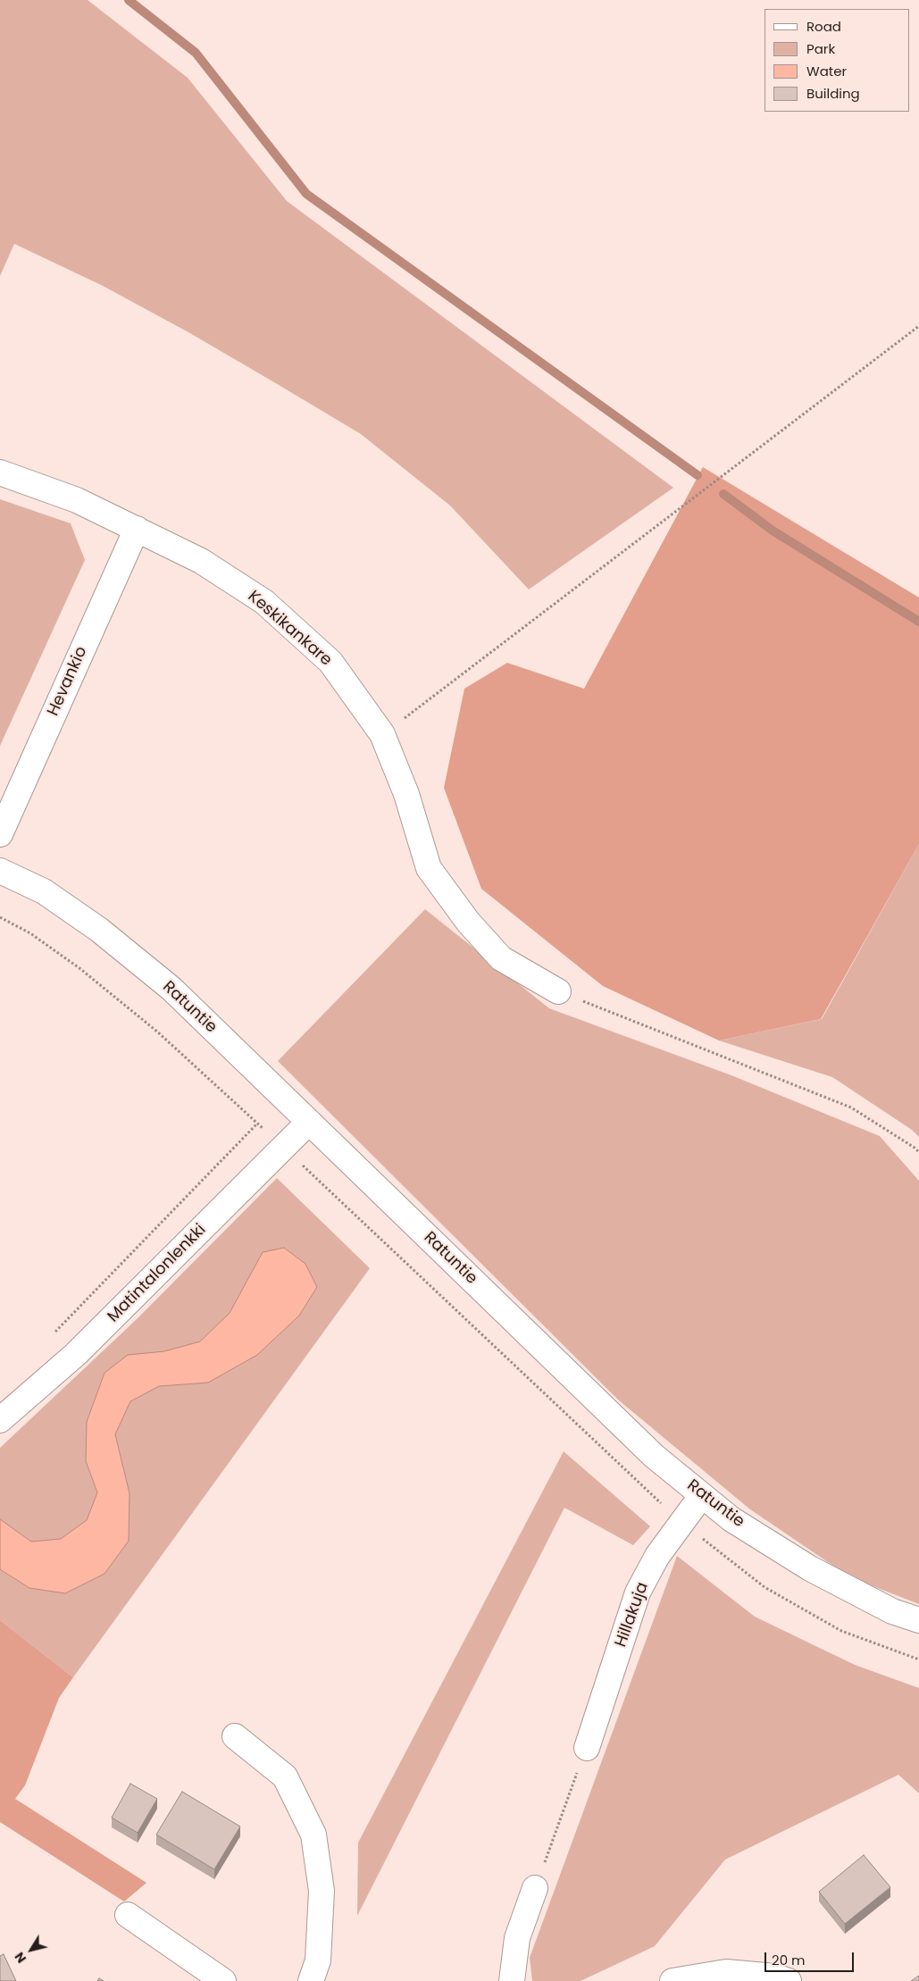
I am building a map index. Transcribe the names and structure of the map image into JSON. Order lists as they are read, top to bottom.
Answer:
{
  "streets": {
    "street": [
      "Keskikankare",
      "Hevankio",
      "Ratuntie",
      "Matintalonlenkki",
      "Hillakuja"
    ]
  },
  "crossings": [
    ["Keskikankare", "Hevankio"],
    ["Ratuntie", "Matintalonlenkki"],
    ["Ratuntie", "Hillakuja"]
  ],
  "legend": [
    "Road",
    "Park",
    "Water",
    "Building"
  ],
  "scale_bar": "20 m",
  "north": "bottom left"
}
